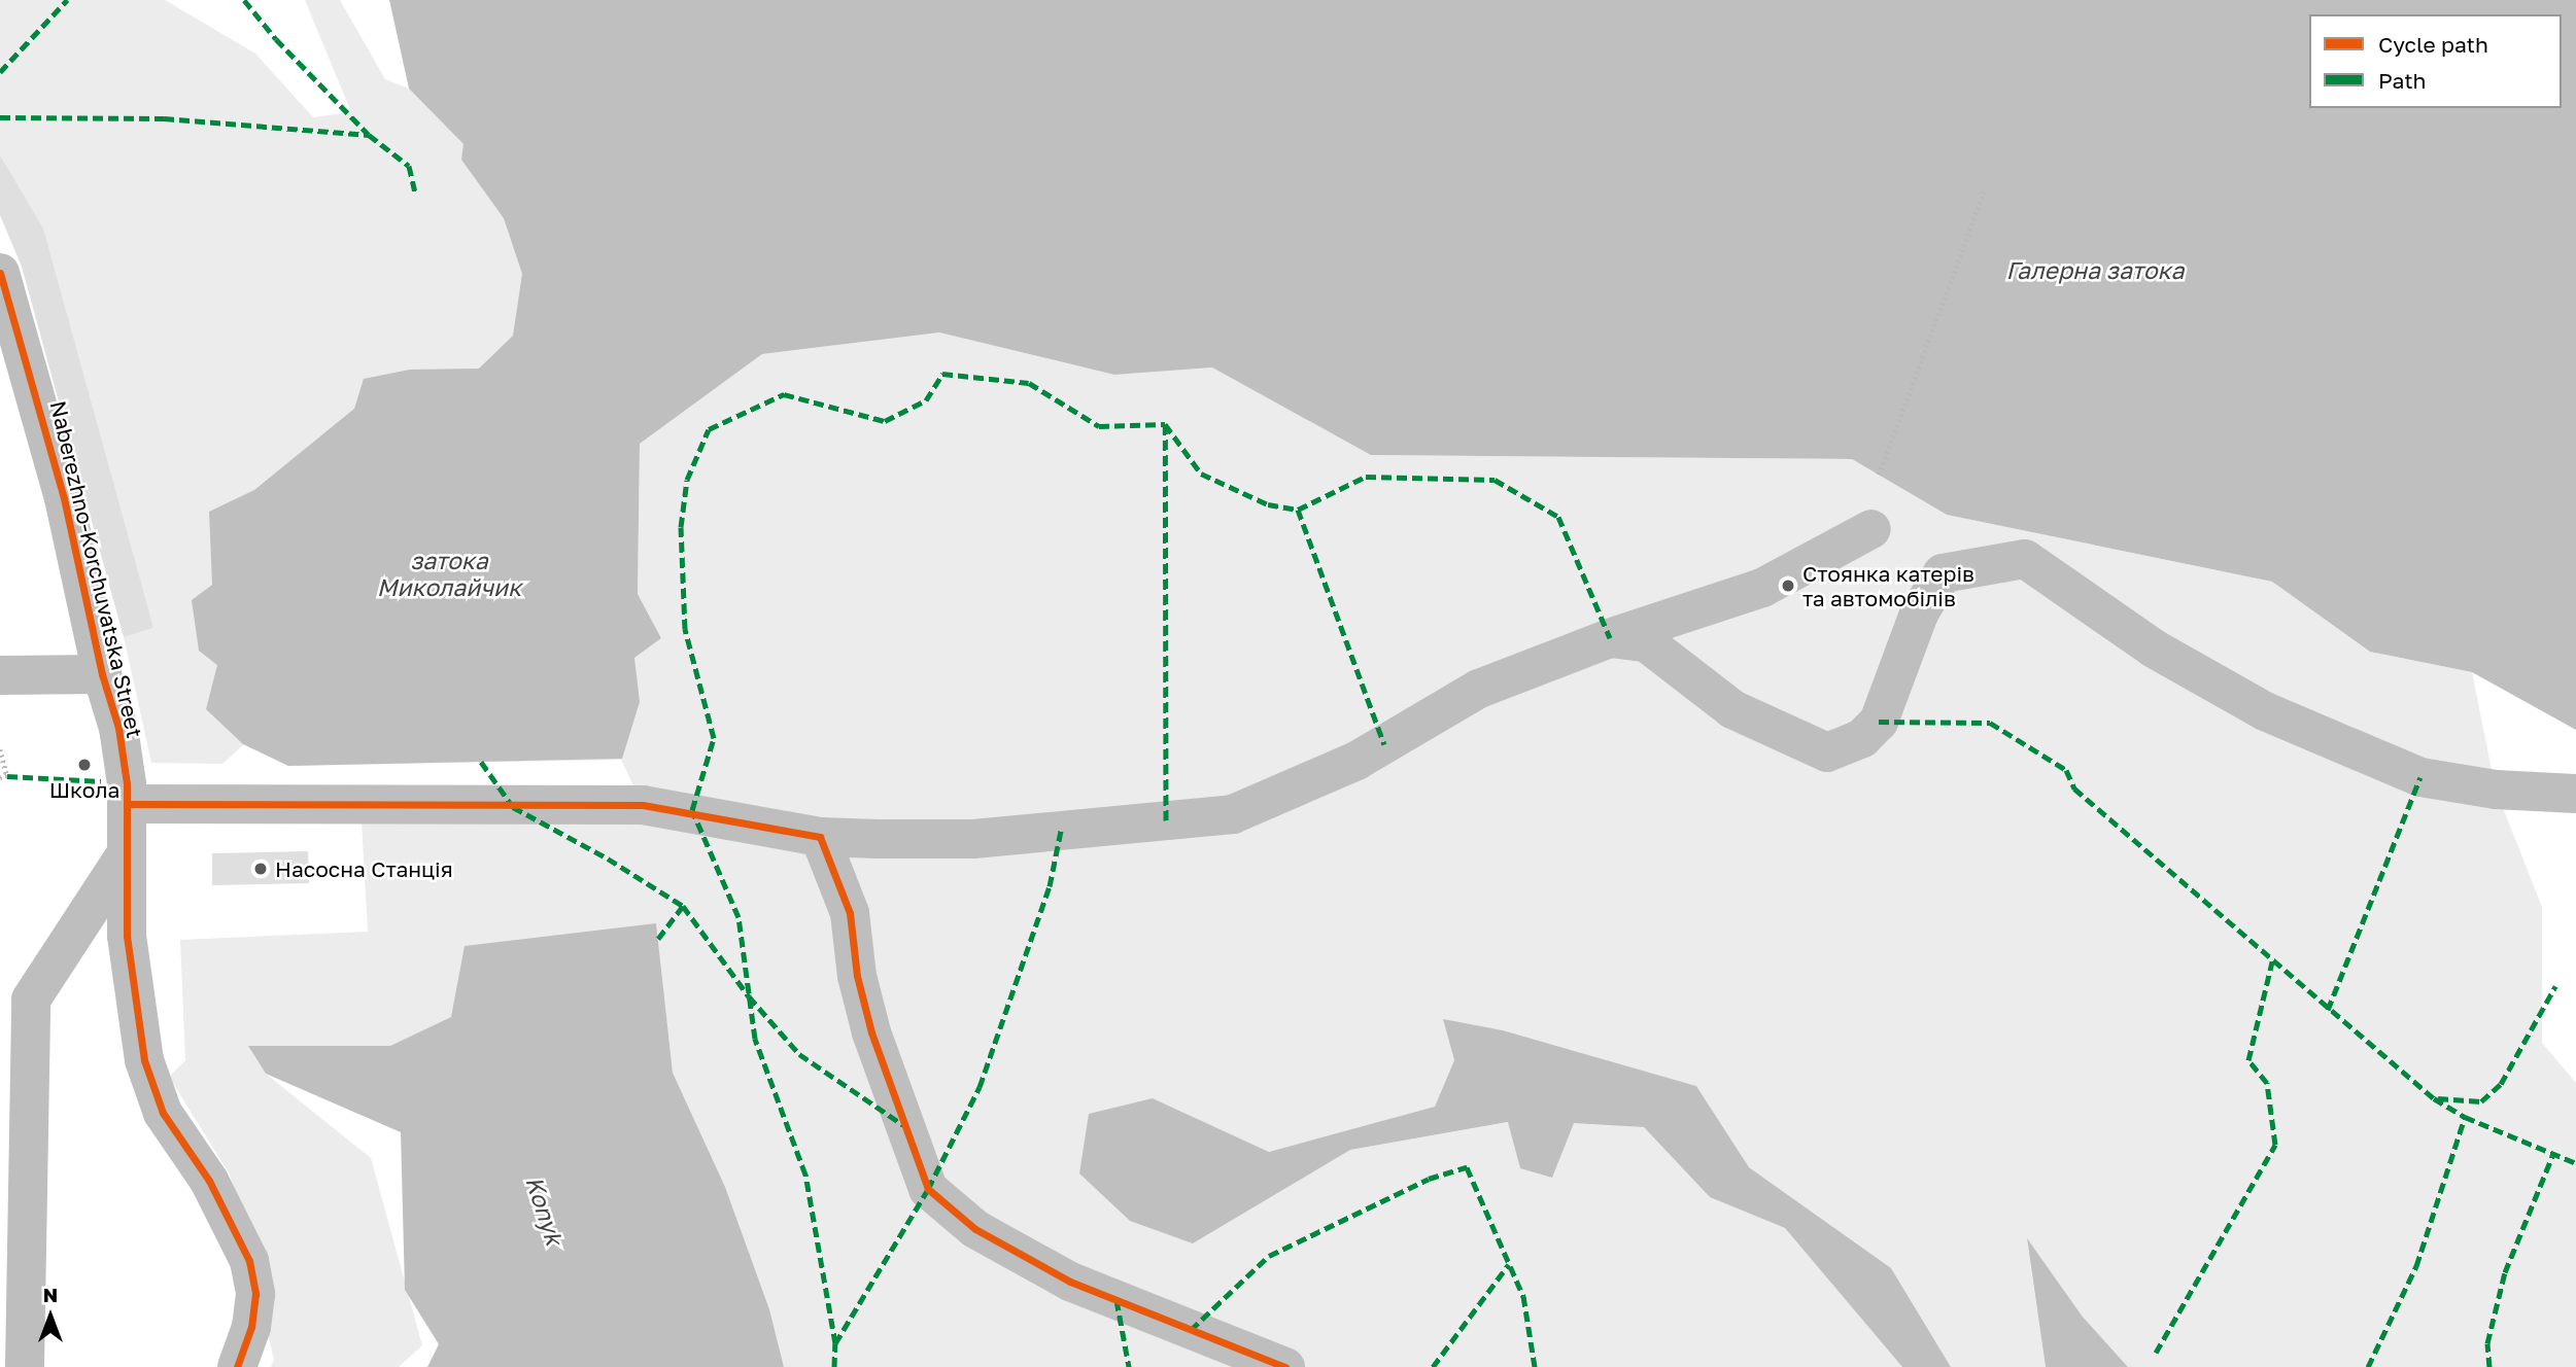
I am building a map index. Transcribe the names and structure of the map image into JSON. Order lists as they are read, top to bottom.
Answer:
{
  "streets": {
    "street": ["Naberezhno-Korchuvatska Street"]
  },
  "water": ["Галерна затока", "затока Миколайчик", "Konyk"],
  "places": ["Стоянка катерів та автомобілів", "Школа", "Насосна Станція"],
  "legend": ["Cycle path", "Path"],
  "north": "top"
}
